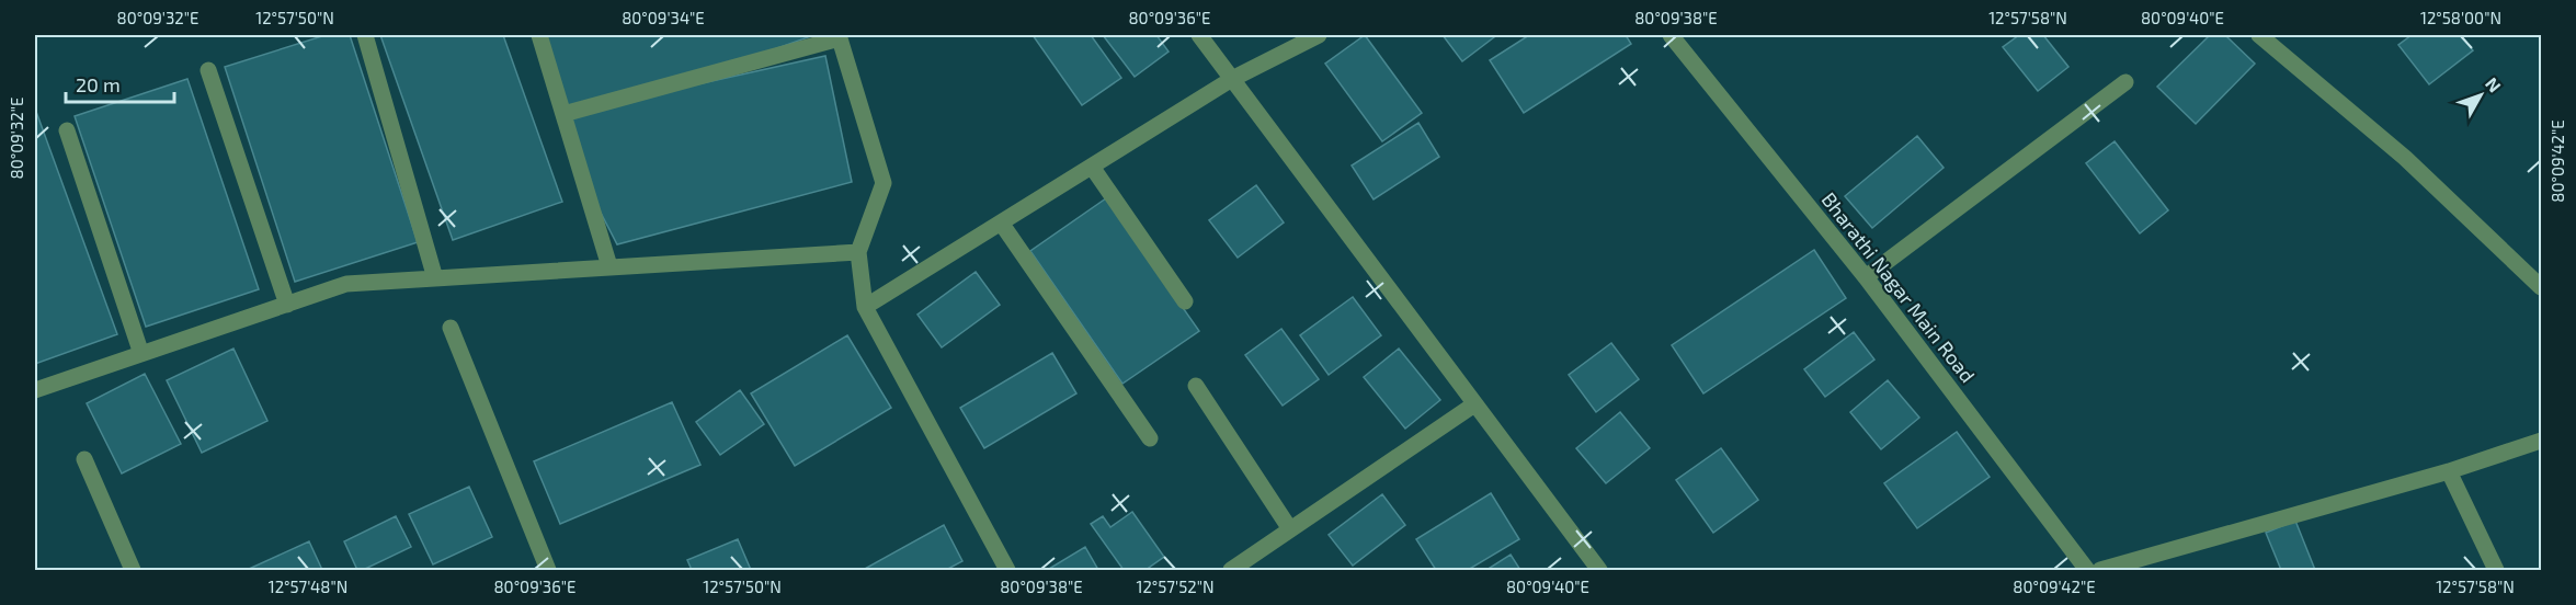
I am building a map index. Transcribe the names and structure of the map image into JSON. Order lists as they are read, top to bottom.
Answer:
{
  "streets": {
    "street": ["Bharathi Nagar Main Road"]
  },
  "scale_bar": "20 m",
  "north": "top right",
  "coordinates": [
    "80°09'32\"E",
    "12°57'50\"N",
    "80°09'34\"E",
    "80°09'36\"E",
    "80°09'38\"E",
    "12°57'58\"N",
    "80°09'40\"E",
    "12°58'00\"N",
    "80°09'42\"E",
    "12°57'48\"N",
    "12°57'52\"N"
  ]
}
